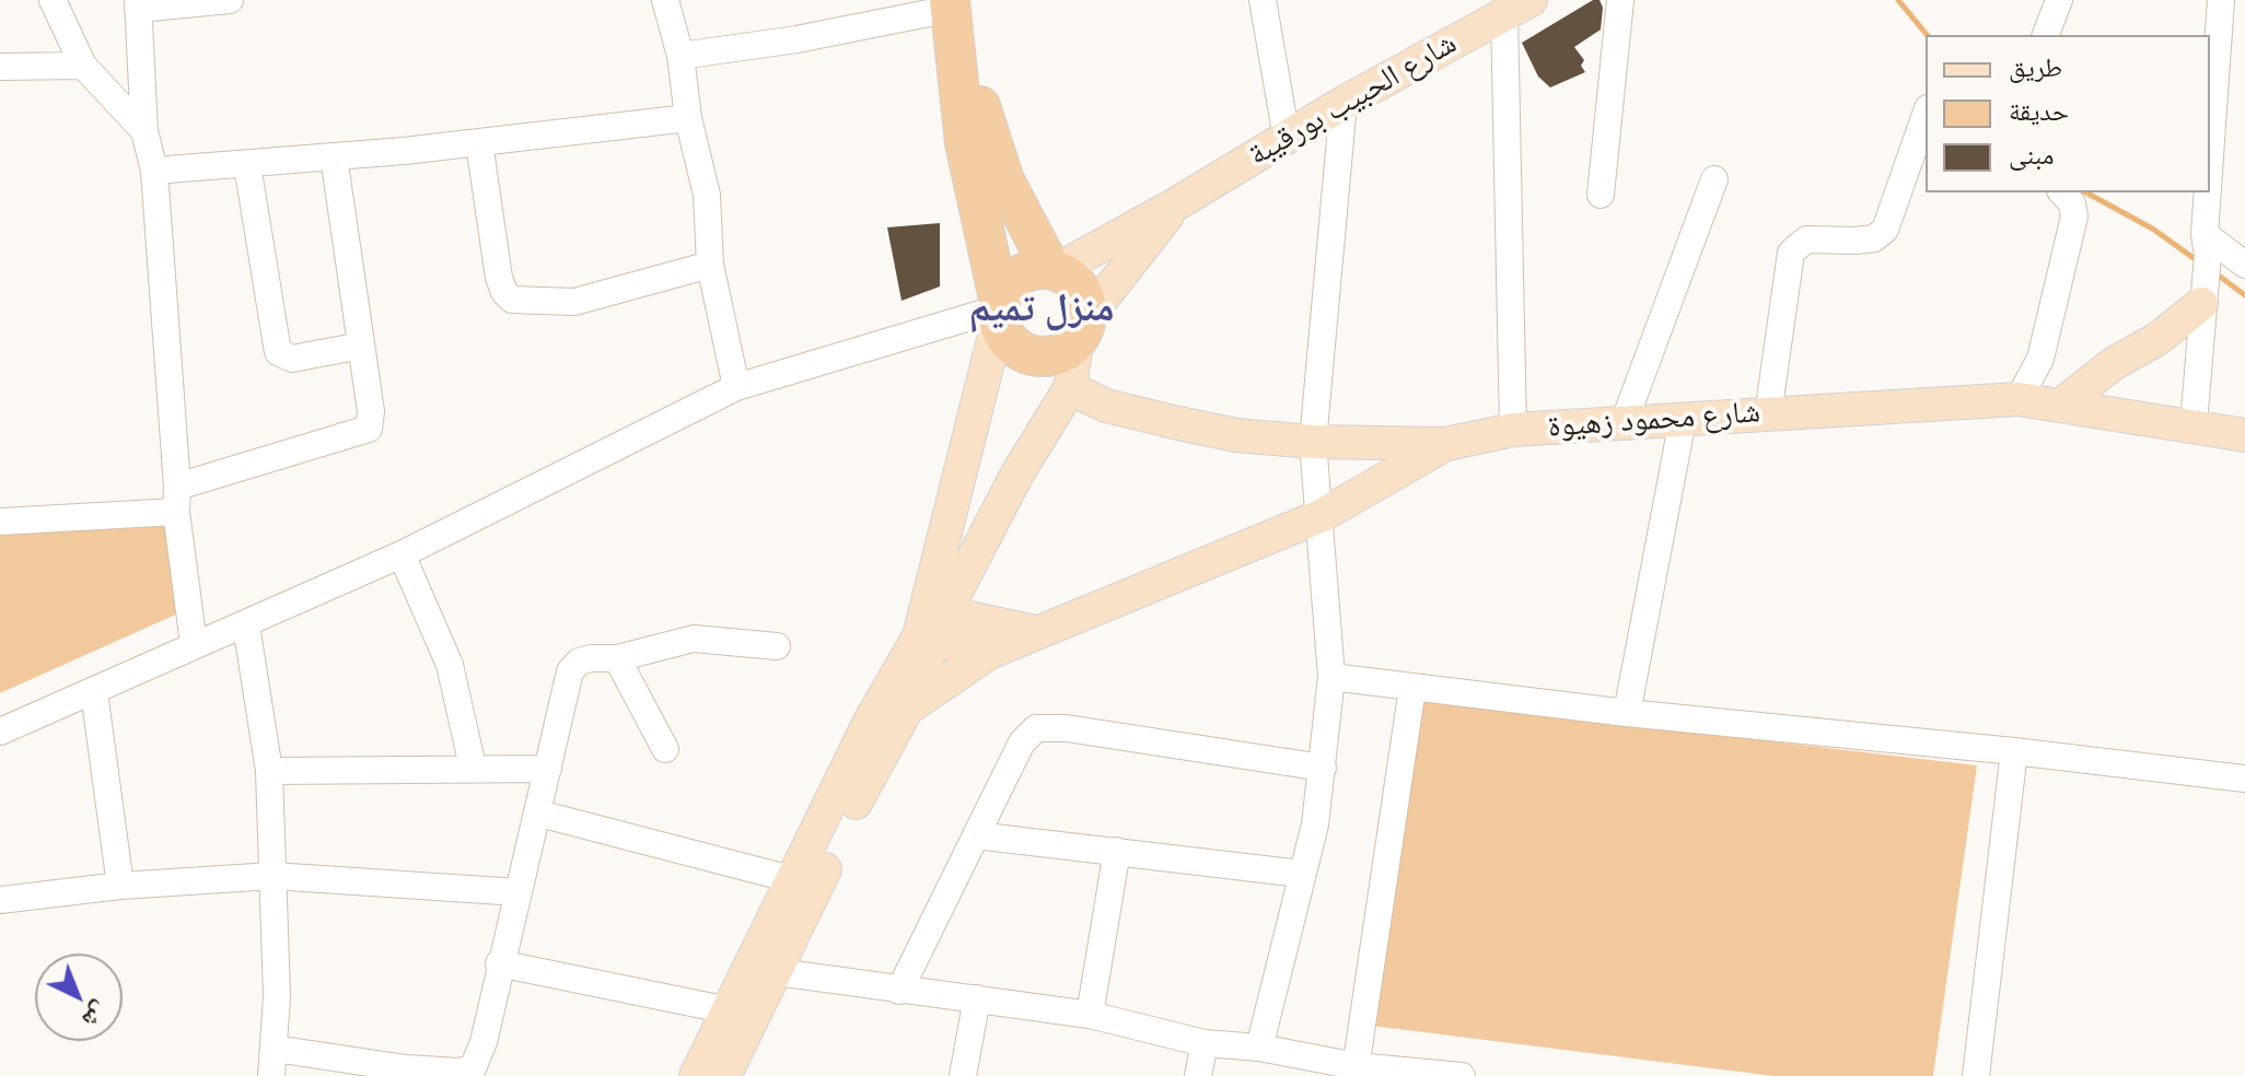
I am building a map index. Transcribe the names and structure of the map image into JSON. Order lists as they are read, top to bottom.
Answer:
{
  "streets": {
    "main road": ["شارع الحبيب بورقيبة", "شارع محمود زهيوة"]
  },
  "districts": ["منزل تميم"],
  "legend": ["طريق", "حديقة", "مبنى"],
  "north": "bottom right"
}
